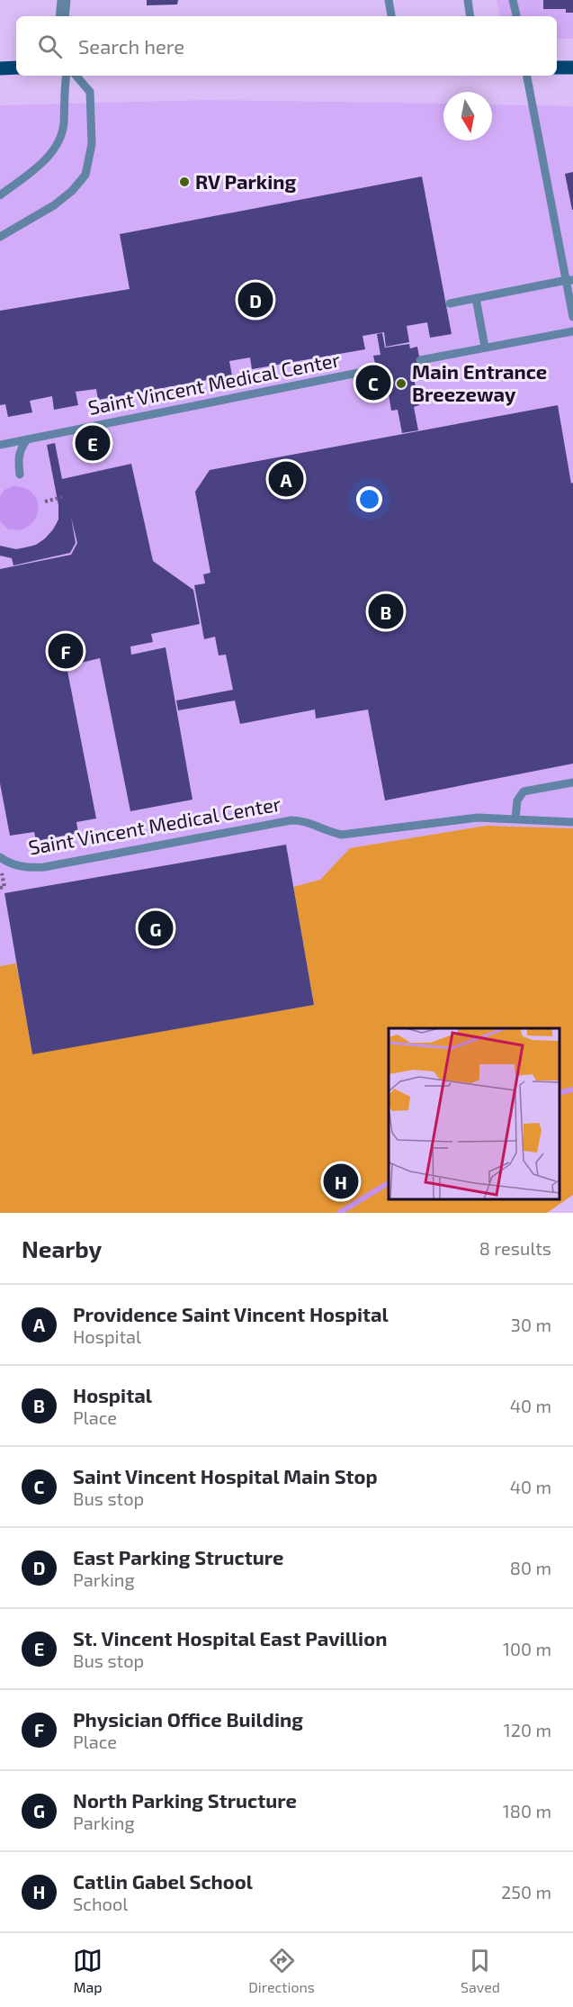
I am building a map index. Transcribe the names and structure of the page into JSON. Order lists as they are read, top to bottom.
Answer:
{
  "streets": {
    "lane": ["Saint Vincent Medical Center"]
  },
  "places": ["RV Parking", "Main Entrance Breezeway"],
  "north": "bottom",
  "page": {
    "search": "Search here",
    "pins": [
      "D",
      "C",
      "E",
      "A",
      "B",
      "F",
      "G",
      "H"
    ],
    "heading": ["Nearby", "8 results"],
    "list": [
      {
        "mark": "A",
        "name": "Providence Saint Vincent Hospital",
        "note": "Hospital",
        "value": "30 m"
      },
      {
        "mark": "B",
        "name": "Hospital",
        "note": "Place",
        "value": "40 m"
      },
      {
        "mark": "C",
        "name": "Saint Vincent Hospital Main Stop",
        "note": "Bus stop",
        "value": "40 m"
      },
      {
        "mark": "D",
        "name": "East Parking Structure",
        "note": "Parking",
        "value": "80 m"
      },
      {
        "mark": "E",
        "name": "St. Vincent Hospital East Pavillion",
        "note": "Bus stop",
        "value": "100 m"
      },
      {
        "mark": "F",
        "name": "Physician Office Building",
        "note": "Place",
        "value": "120 m"
      },
      {
        "mark": "G",
        "name": "North Parking Structure",
        "note": "Parking",
        "value": "180 m"
      },
      {
        "mark": "H",
        "name": "Catlin Gabel School",
        "note": "School",
        "value": "250 m"
      }
    ],
    "nav": ["Map", "Directions", "Saved"]
  }
}
